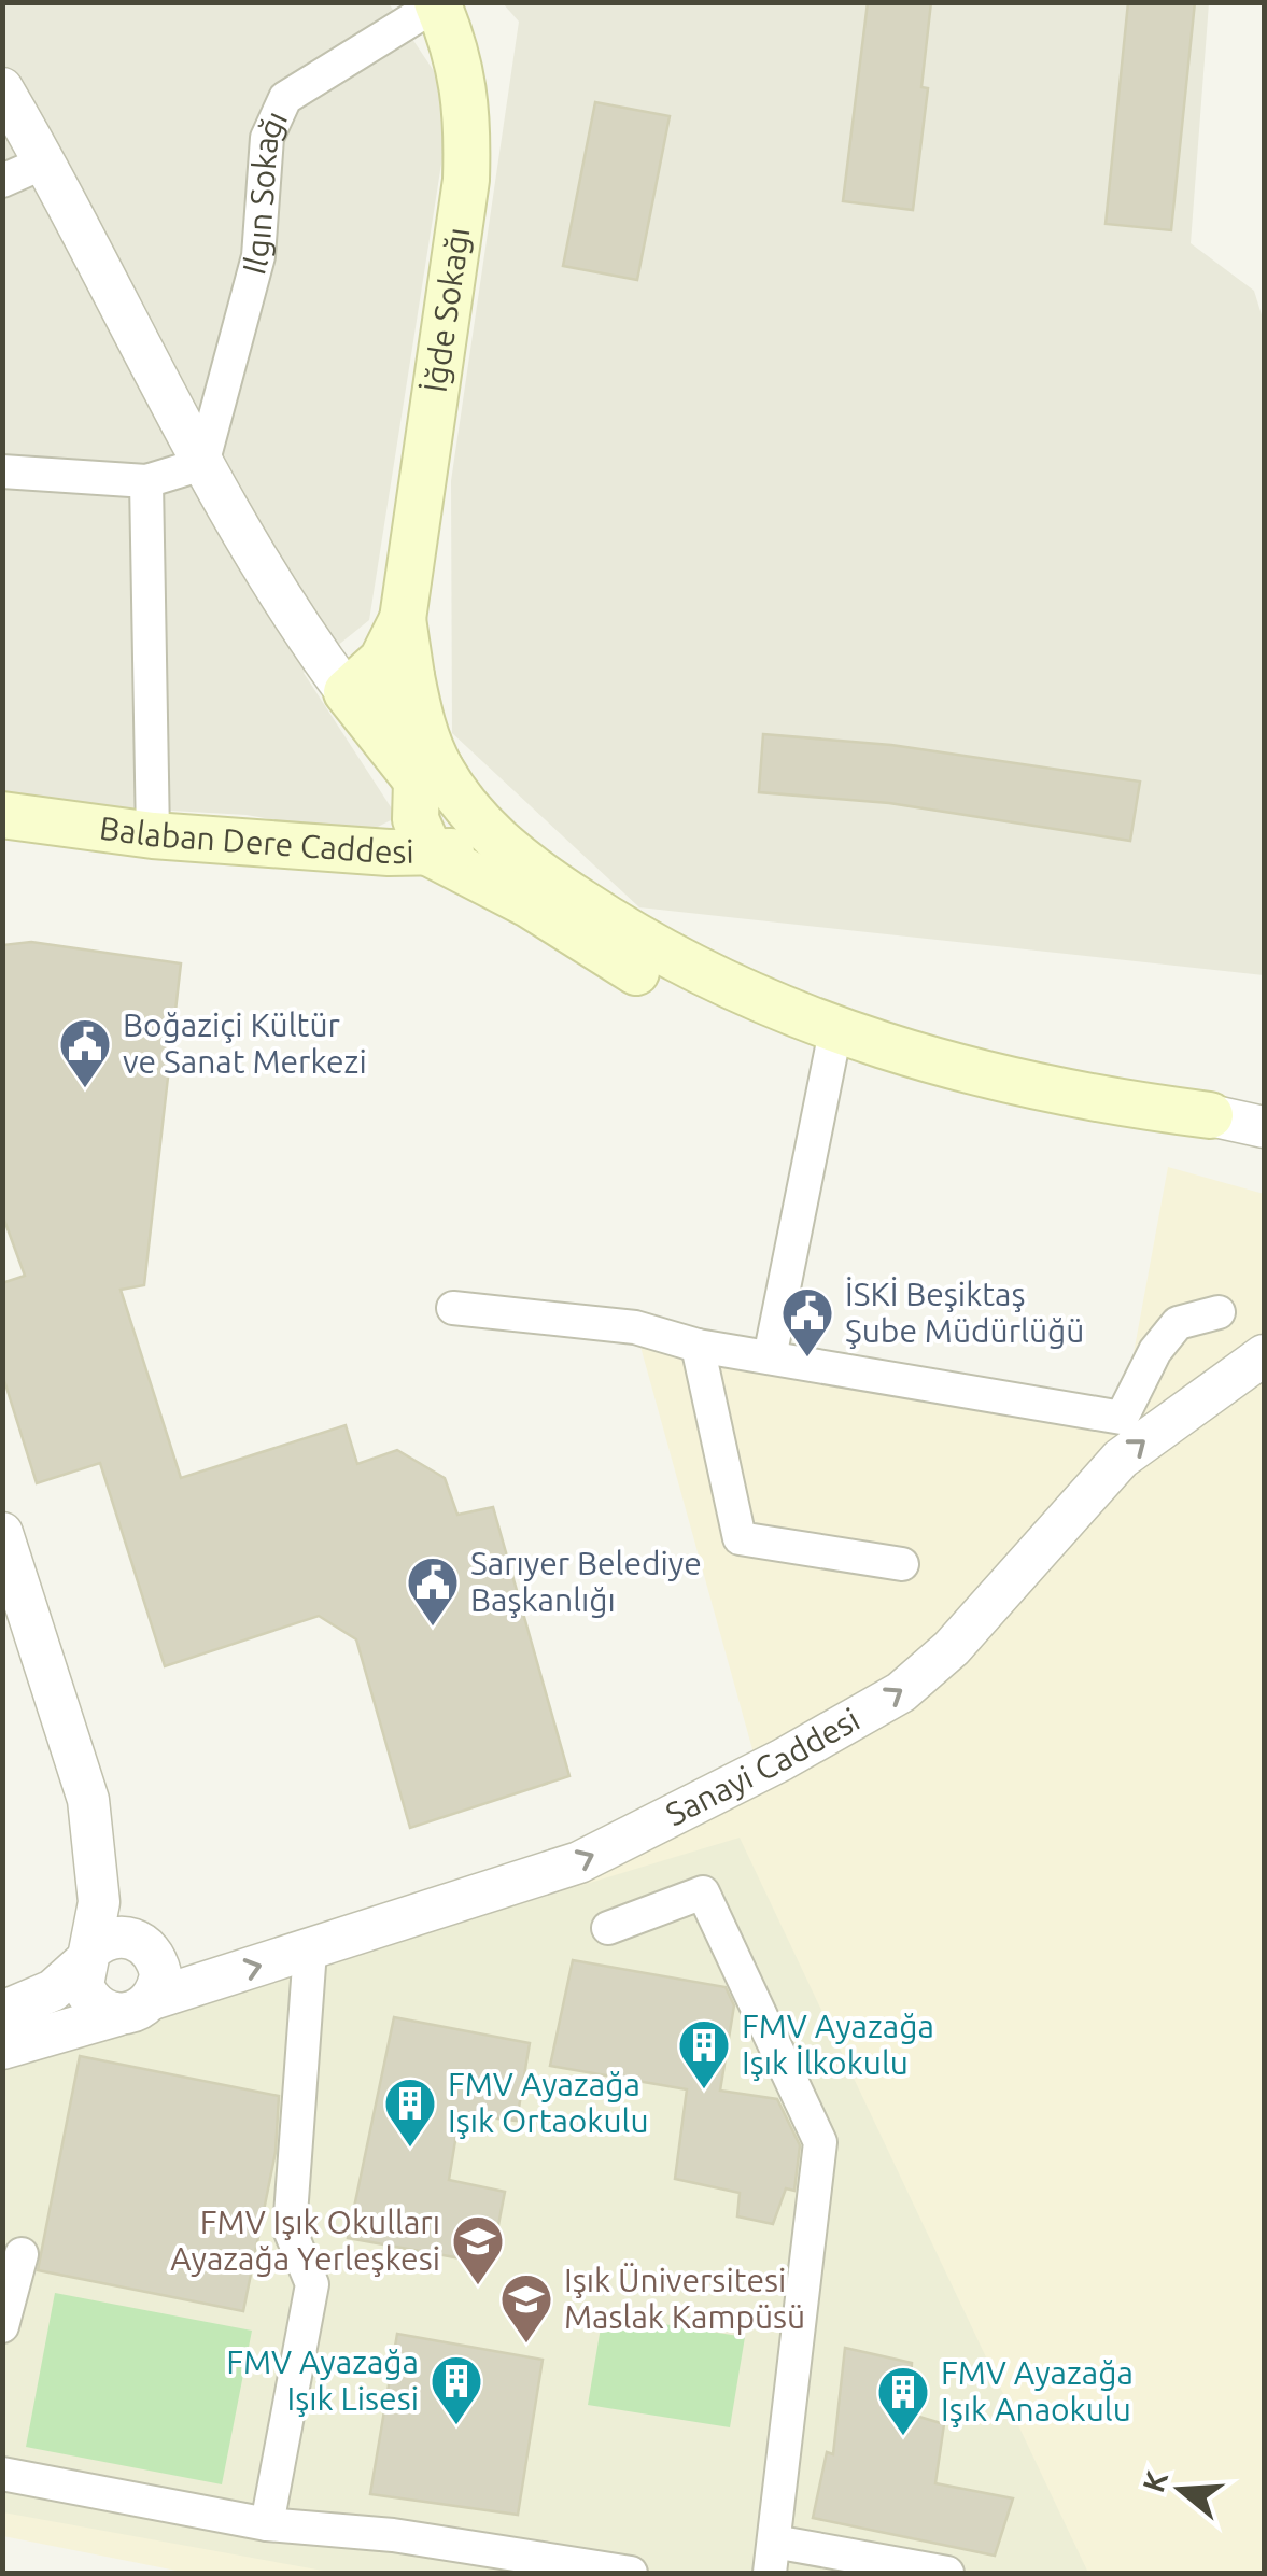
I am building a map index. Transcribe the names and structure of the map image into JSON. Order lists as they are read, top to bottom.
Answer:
{
  "streets": {
    "main road": ["İğde Sokağı", "Balaban Dere Caddesi"],
    "street": ["Ilgın Sokağı", "Sanayi Caddesi"]
  },
  "crossings": [
    ["Ilgın Sokağı", "İğde Sokağı"]
  ],
  "one_way": ["Sanayi Caddesi"],
  "places": {
    "public building": ["Boğaziçi Kültür ve Sanat Merkezi", "İSKİ Beşiktaş Şube Müdürlüğü", "Sarıyer Belediye Başkanlığı"],
    "building": [
      "FMV Ayazağa Işık İlkokulu",
      "FMV Ayazağa Işık Ortaokulu",
      "FMV Ayazağa Işık Lisesi",
      "FMV Ayazağa Işık Anaokulu"
    ],
    "school or university": ["FMV Işık Okulları Ayazağa Yerleşkesi", "Işık Üniversitesi Maslak Kampüsü"]
  },
  "north": "left"
}
